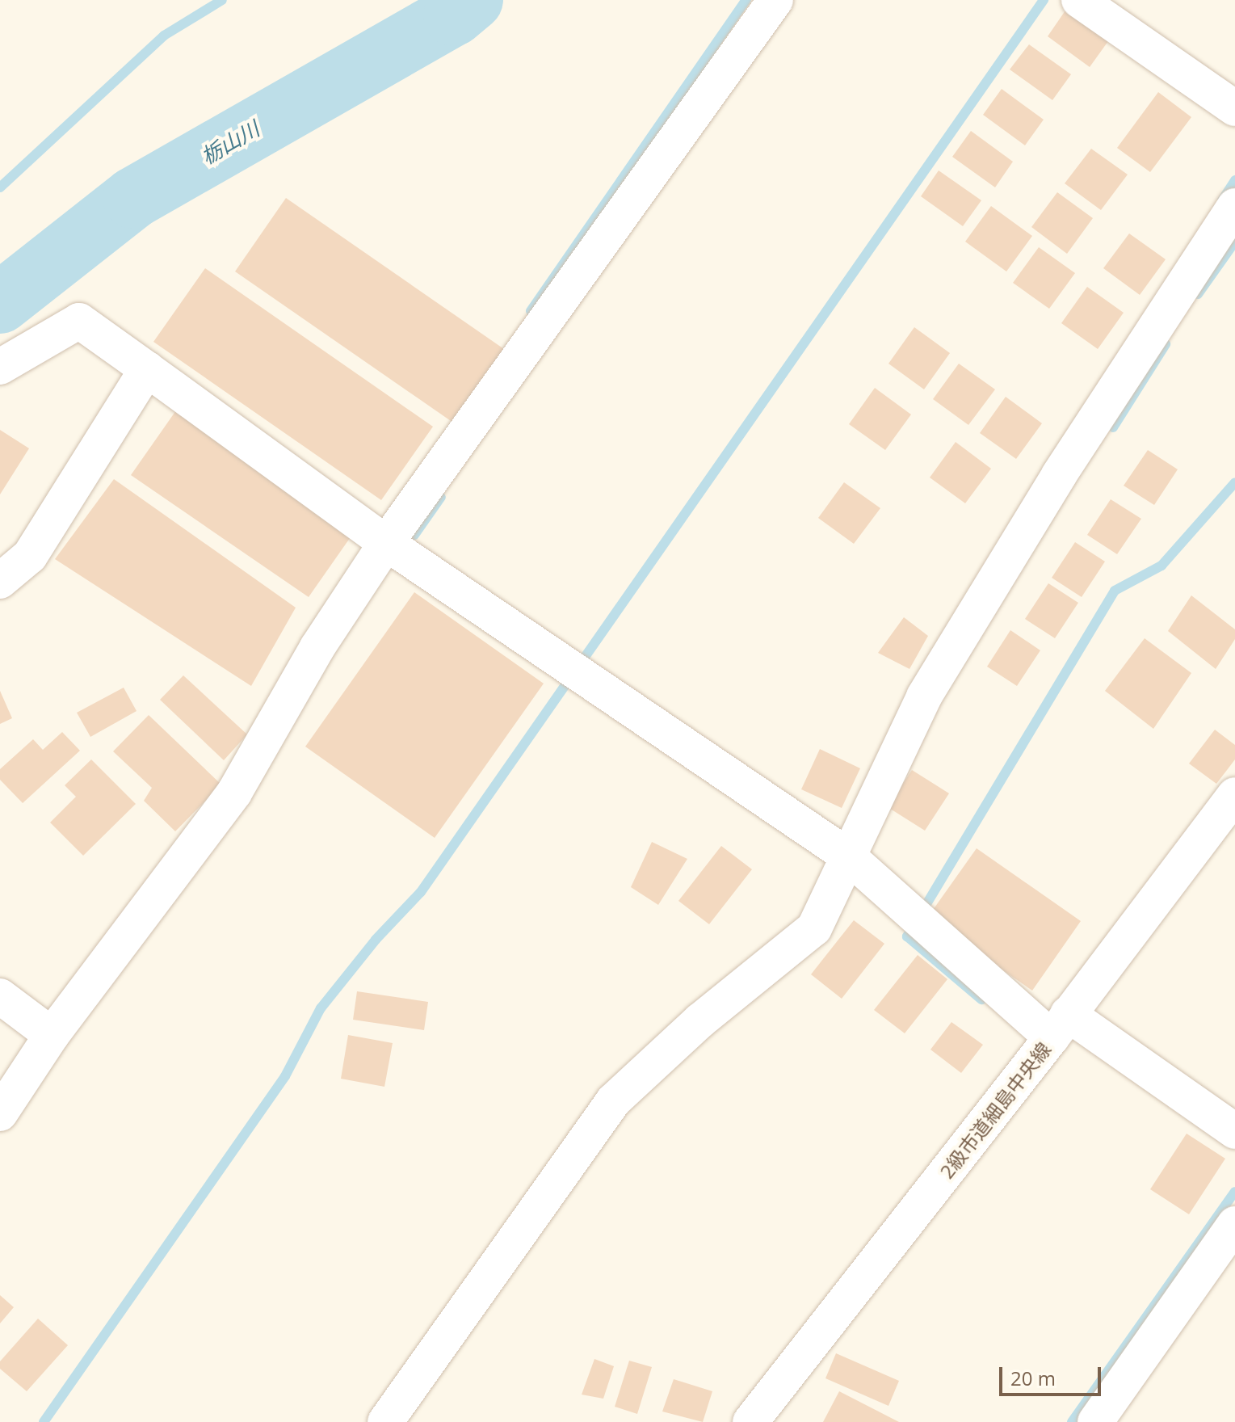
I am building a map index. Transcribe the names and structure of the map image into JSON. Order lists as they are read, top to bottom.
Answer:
{
  "streets": {
    "street": ["2級市道細島中央線"]
  },
  "water": ["栃山川"],
  "scale_bar": "20 m"
}
